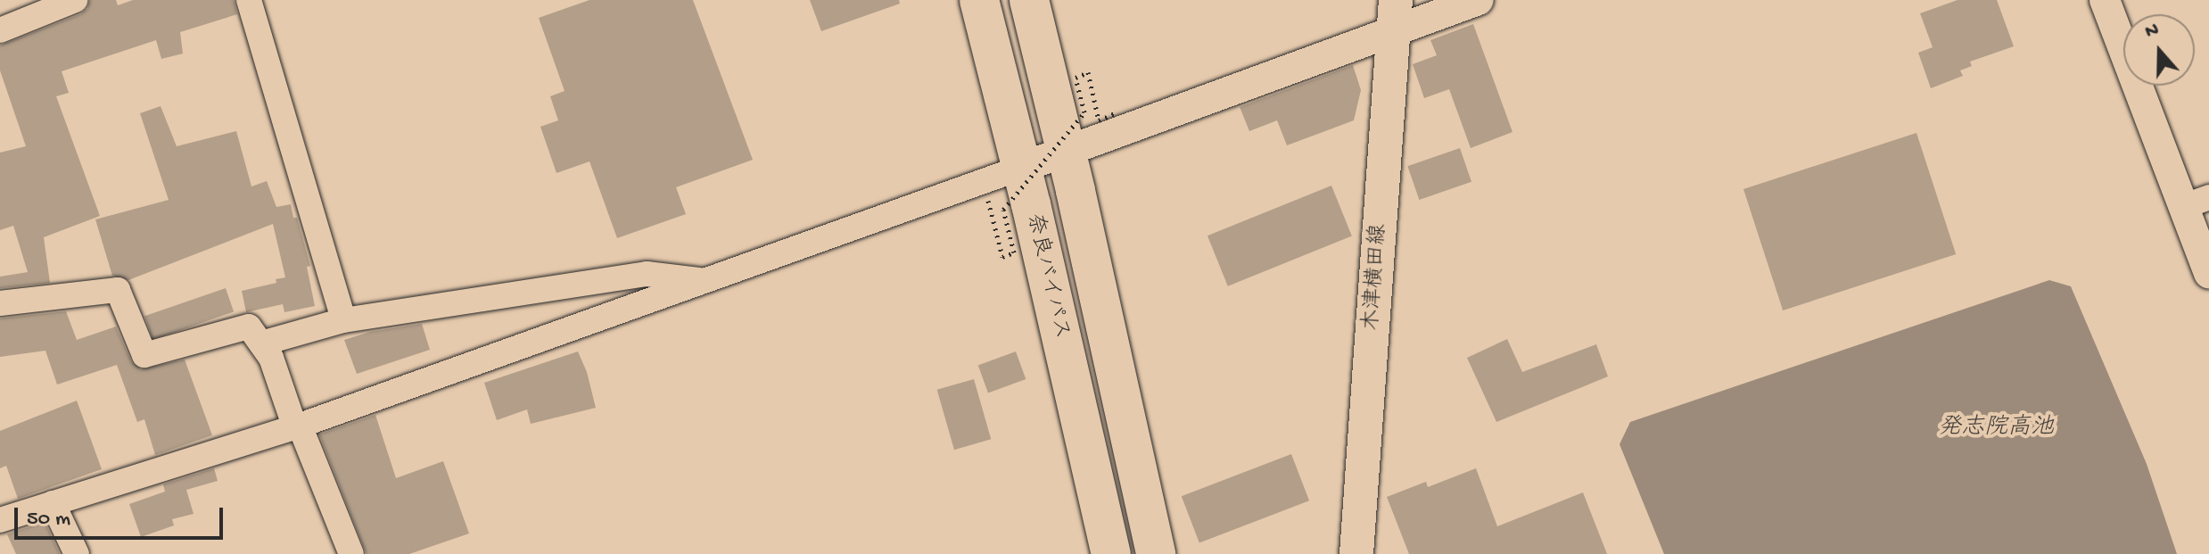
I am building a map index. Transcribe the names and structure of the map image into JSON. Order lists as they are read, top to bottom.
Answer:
{
  "streets": {
    "highway": ["奈良バイパス"],
    "main road": ["木津横田線"]
  },
  "water": ["発志院高池"],
  "scale_bar": "50 m",
  "north": "top"
}
